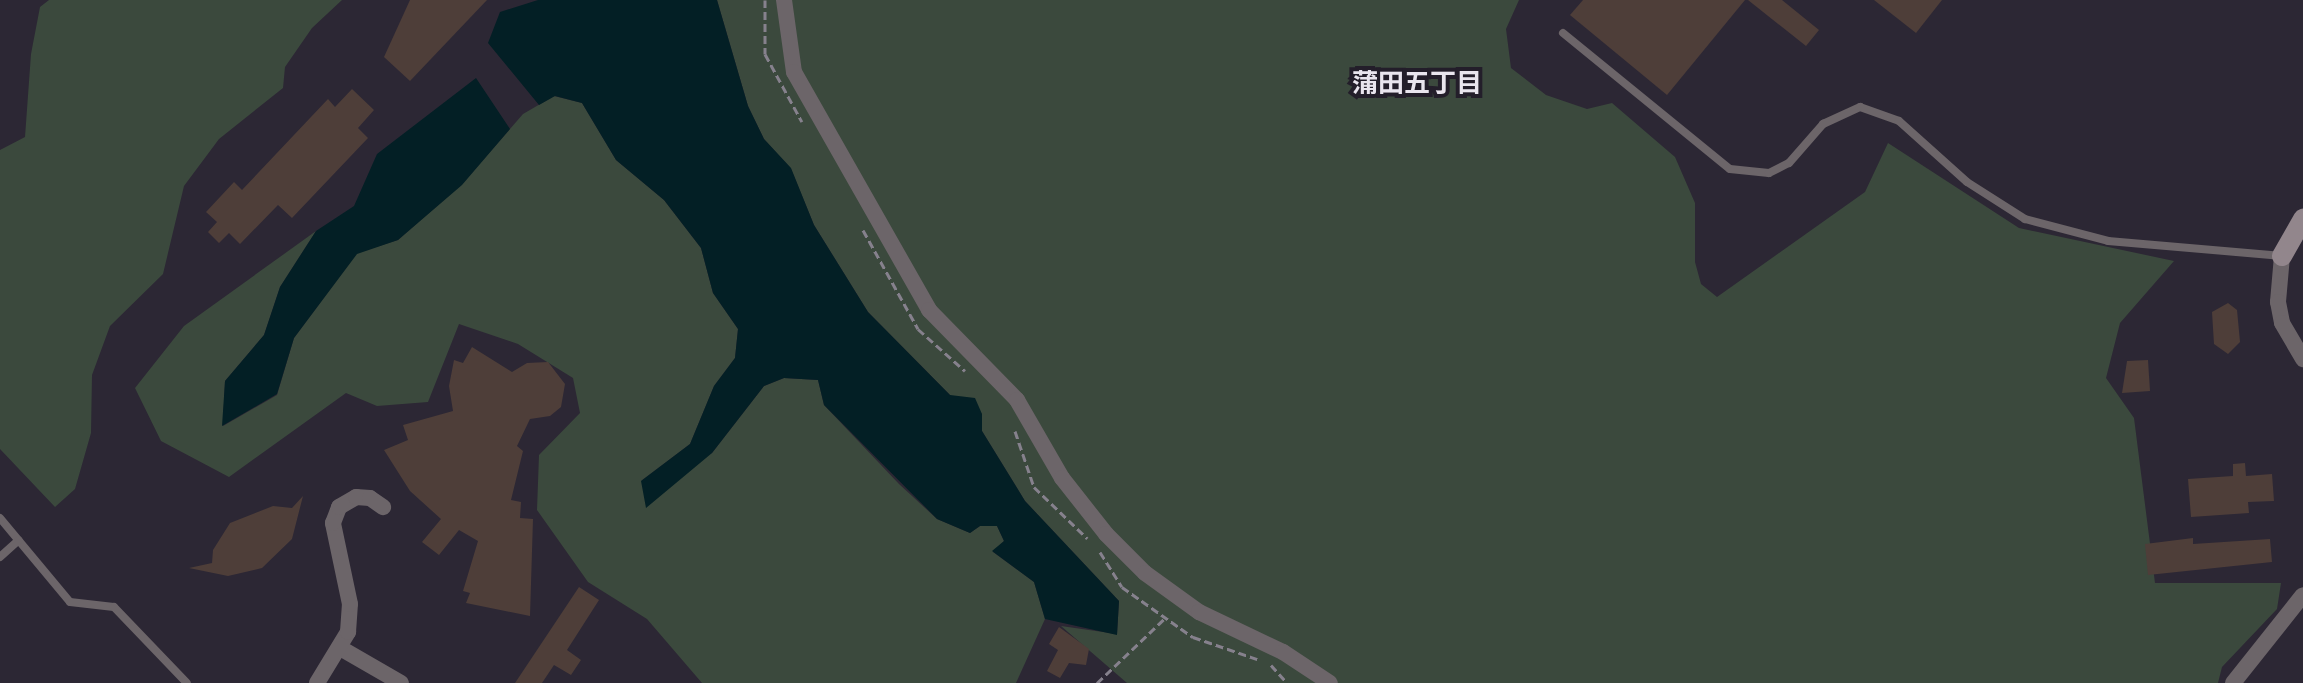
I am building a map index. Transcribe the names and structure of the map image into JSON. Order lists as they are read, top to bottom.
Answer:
{
  "districts": ["蒲田五丁目"]
}
